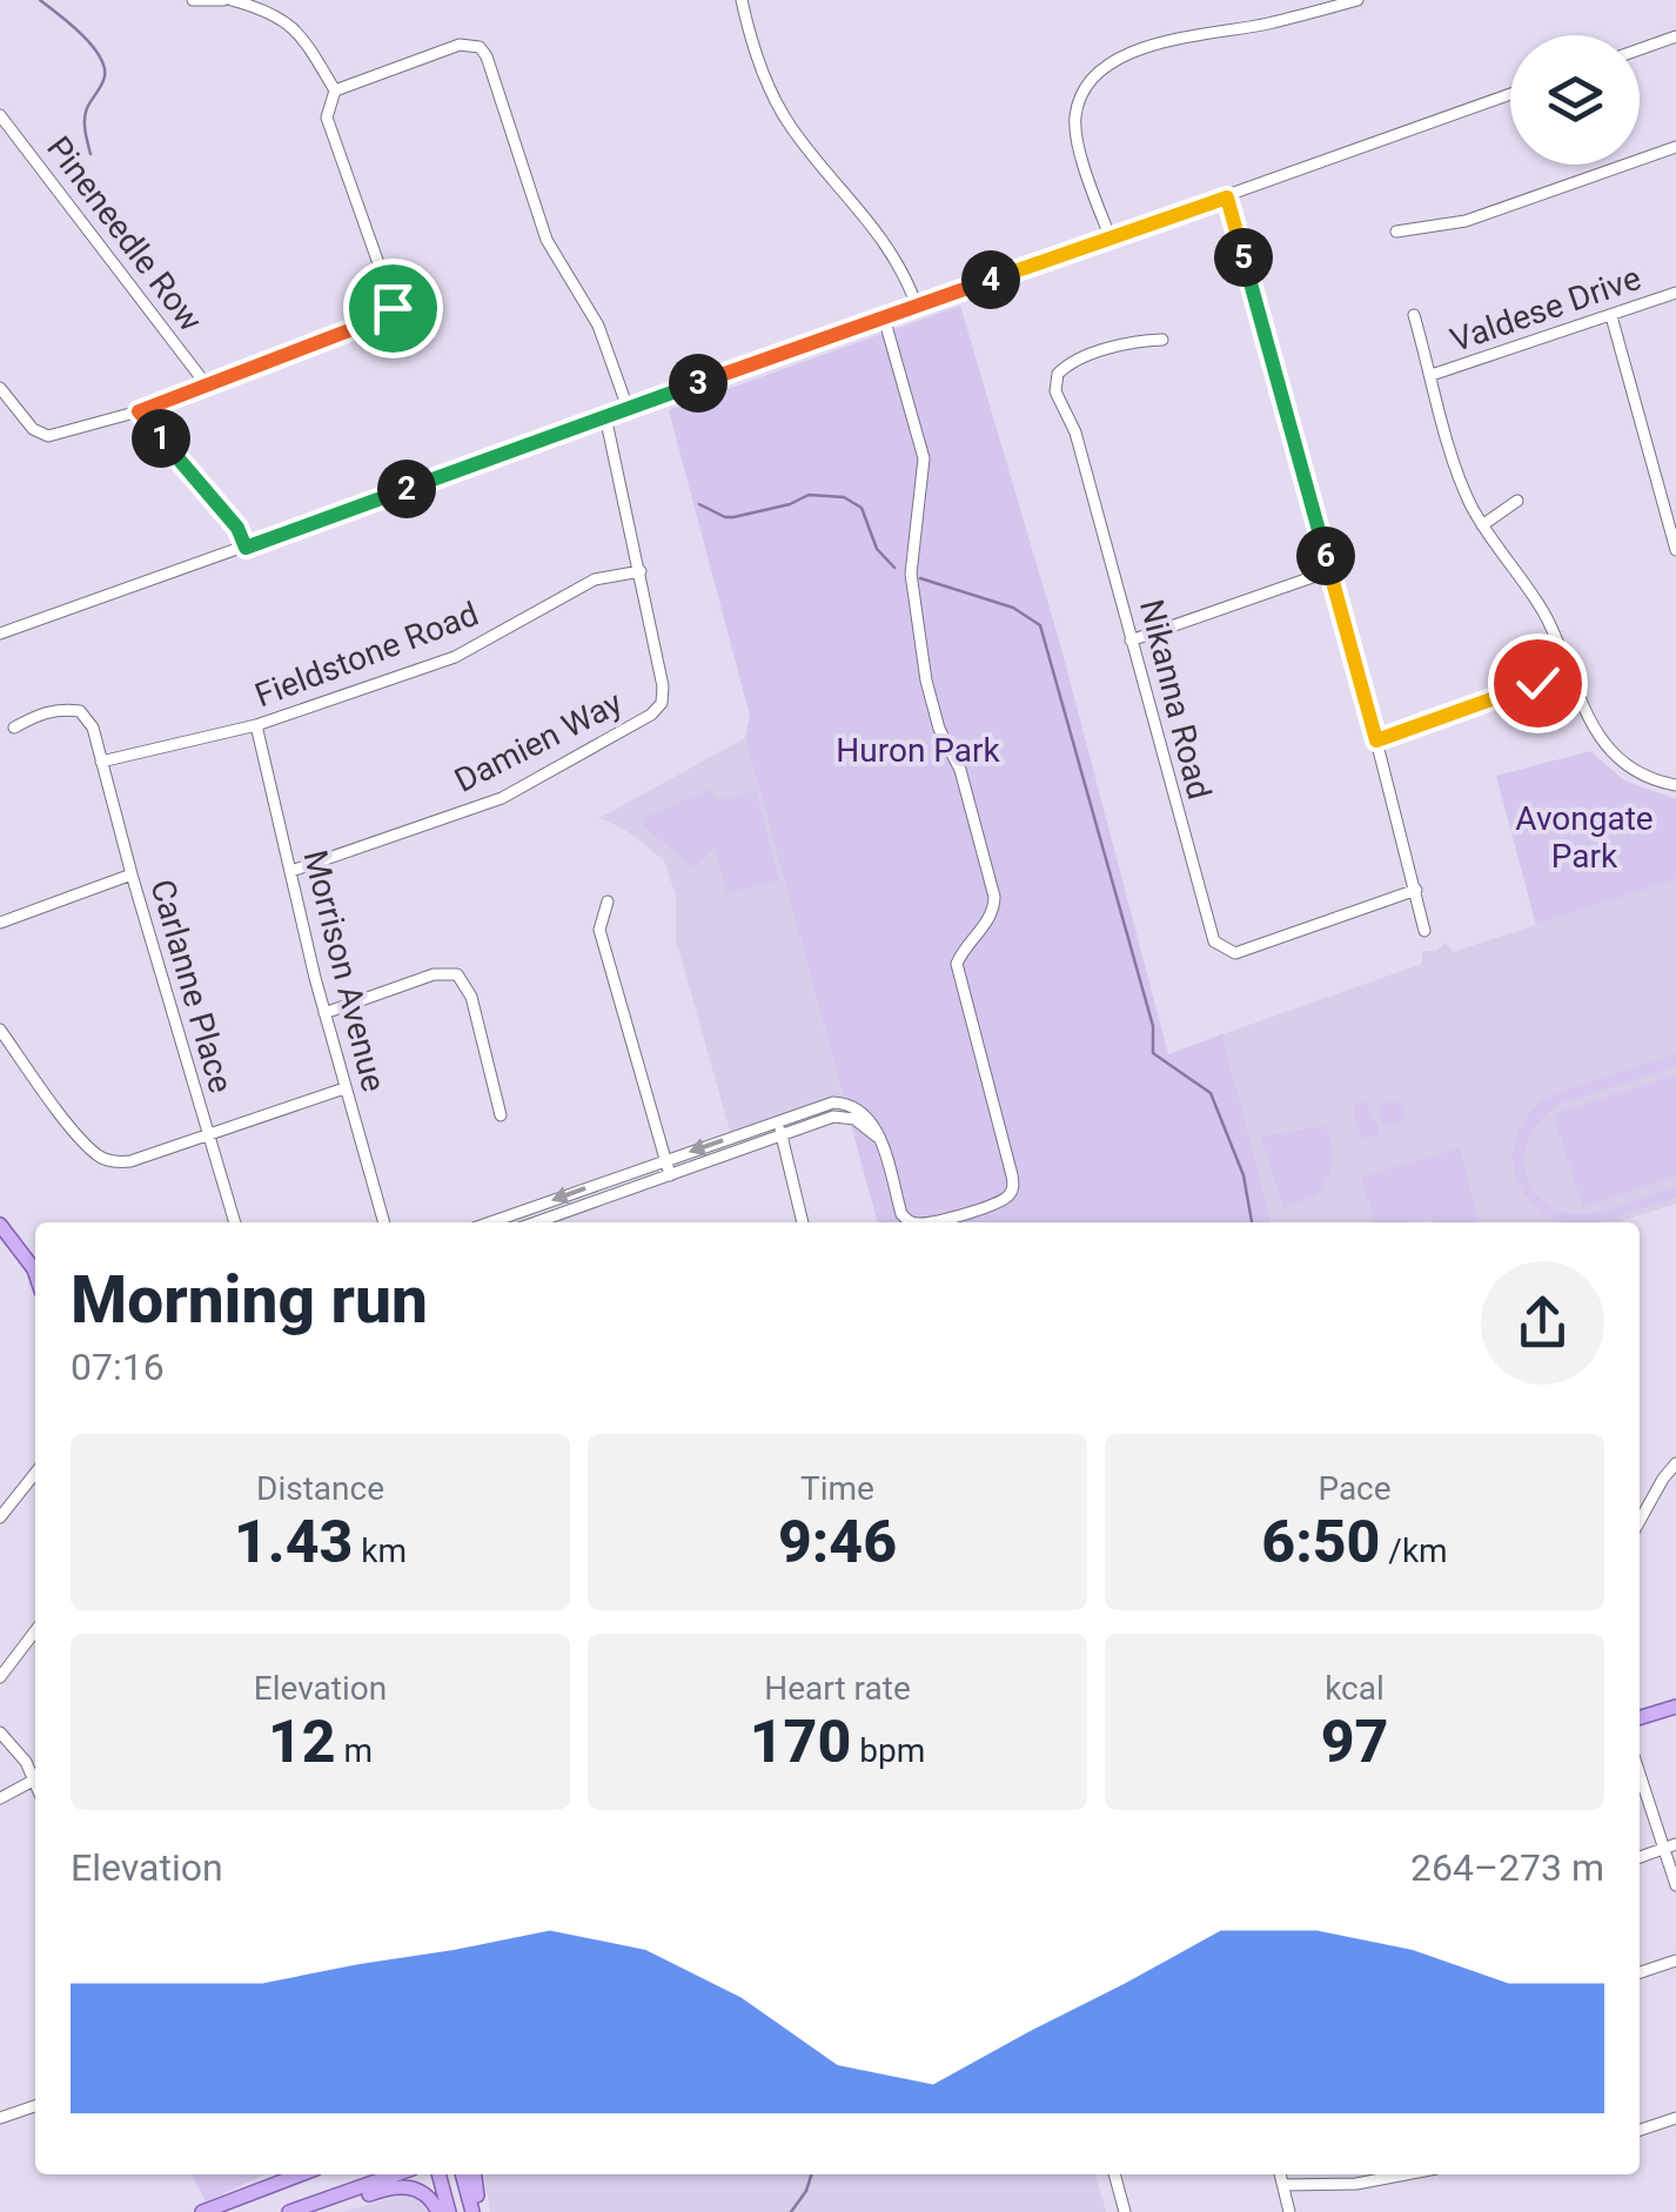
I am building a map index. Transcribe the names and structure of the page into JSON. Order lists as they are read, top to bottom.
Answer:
{
  "streets": {
    "street": [
      "Pineneedle Row",
      "Valdese Drive",
      "Fieldstone Road",
      "Nikanna Road",
      "Damien Way",
      "Morrison Avenue",
      "Carlanne Place"
    ]
  },
  "crossings": [
    ["Fieldstone Road", "Damien Way"],
    ["Fieldstone Road", "Morrison Avenue"],
    ["Fieldstone Road", "Carlanne Place"],
    ["Damien Way", "Morrison Avenue"]
  ],
  "parks": ["Huron Park", "Avongate Park"],
  "page": {
    "pins": [
      "5",
      "4",
      "3",
      "1",
      "2",
      "6"
    ],
    "heading": ["Morning run", "07:16"],
    "stats": [
      ["Distance", "1.43 km"],
      ["Time", "9:46"],
      ["Pace", "6:50 /km"],
      ["Elevation", "12 m"],
      ["Heart rate", "170 bpm"],
      ["kcal", "97"]
    ],
    "chart": ["Elevation", "264–273 m"]
  }
}
